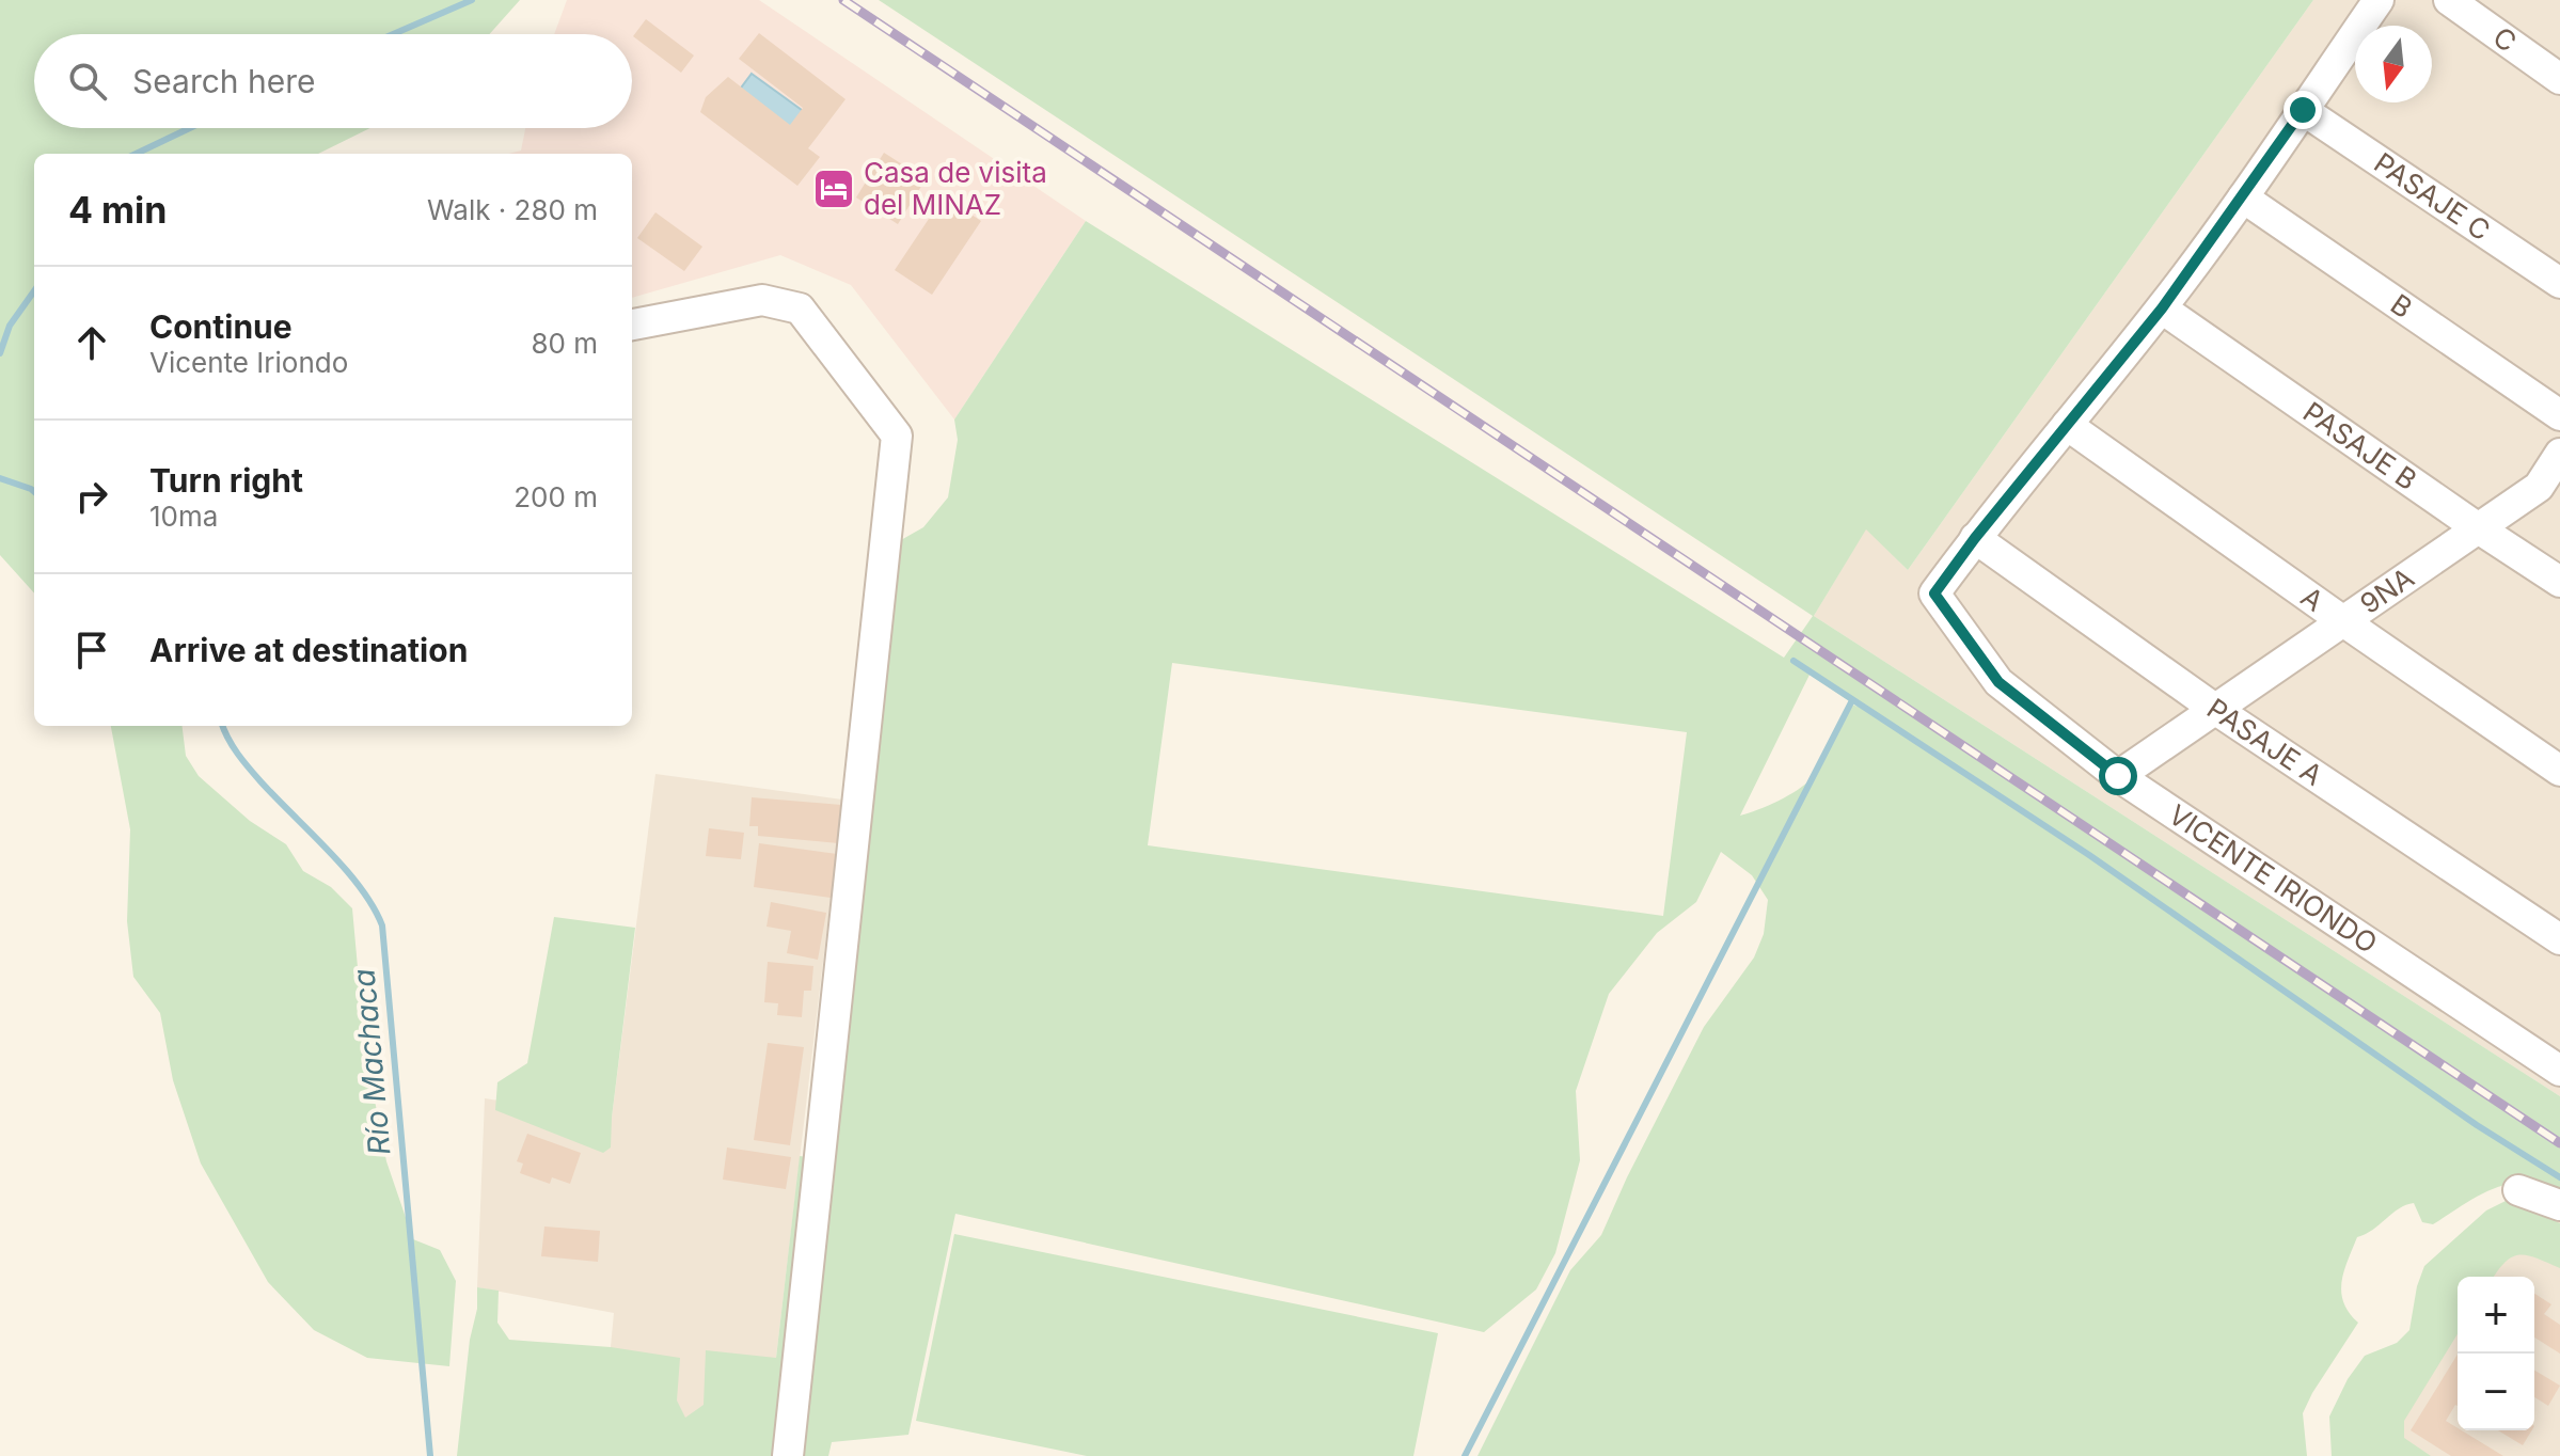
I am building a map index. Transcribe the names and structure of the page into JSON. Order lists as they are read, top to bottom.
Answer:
{
  "streets": {
    "street": [
      "C",
      "PASAJE C",
      "B",
      "PASAJE B",
      "9NA",
      "A",
      "PASAJE A",
      "VICENTE IRIONDO"
    ]
  },
  "crossings": [
    ["PASAJE B", "9NA"],
    ["9NA", "A"],
    ["9NA", "PASAJE A"],
    ["9NA", "VICENTE IRIONDO"],
    ["PASAJE A", "VICENTE IRIONDO"]
  ],
  "water": ["Río Machaca"],
  "places": {
    "hotel": ["Casa de visita del MINAZ"]
  },
  "north": "bottom",
  "page": {
    "search": "Search here",
    "heading": ["4 min", "Walk · 280 m"],
    "list": [
      ["Continue", "Vicente Iriondo", "80 m"],
      ["Turn right", "10ma", "200 m"],
      "Arrive at destination"
    ],
    "map_buttons": ["+", "−"]
  }
}
